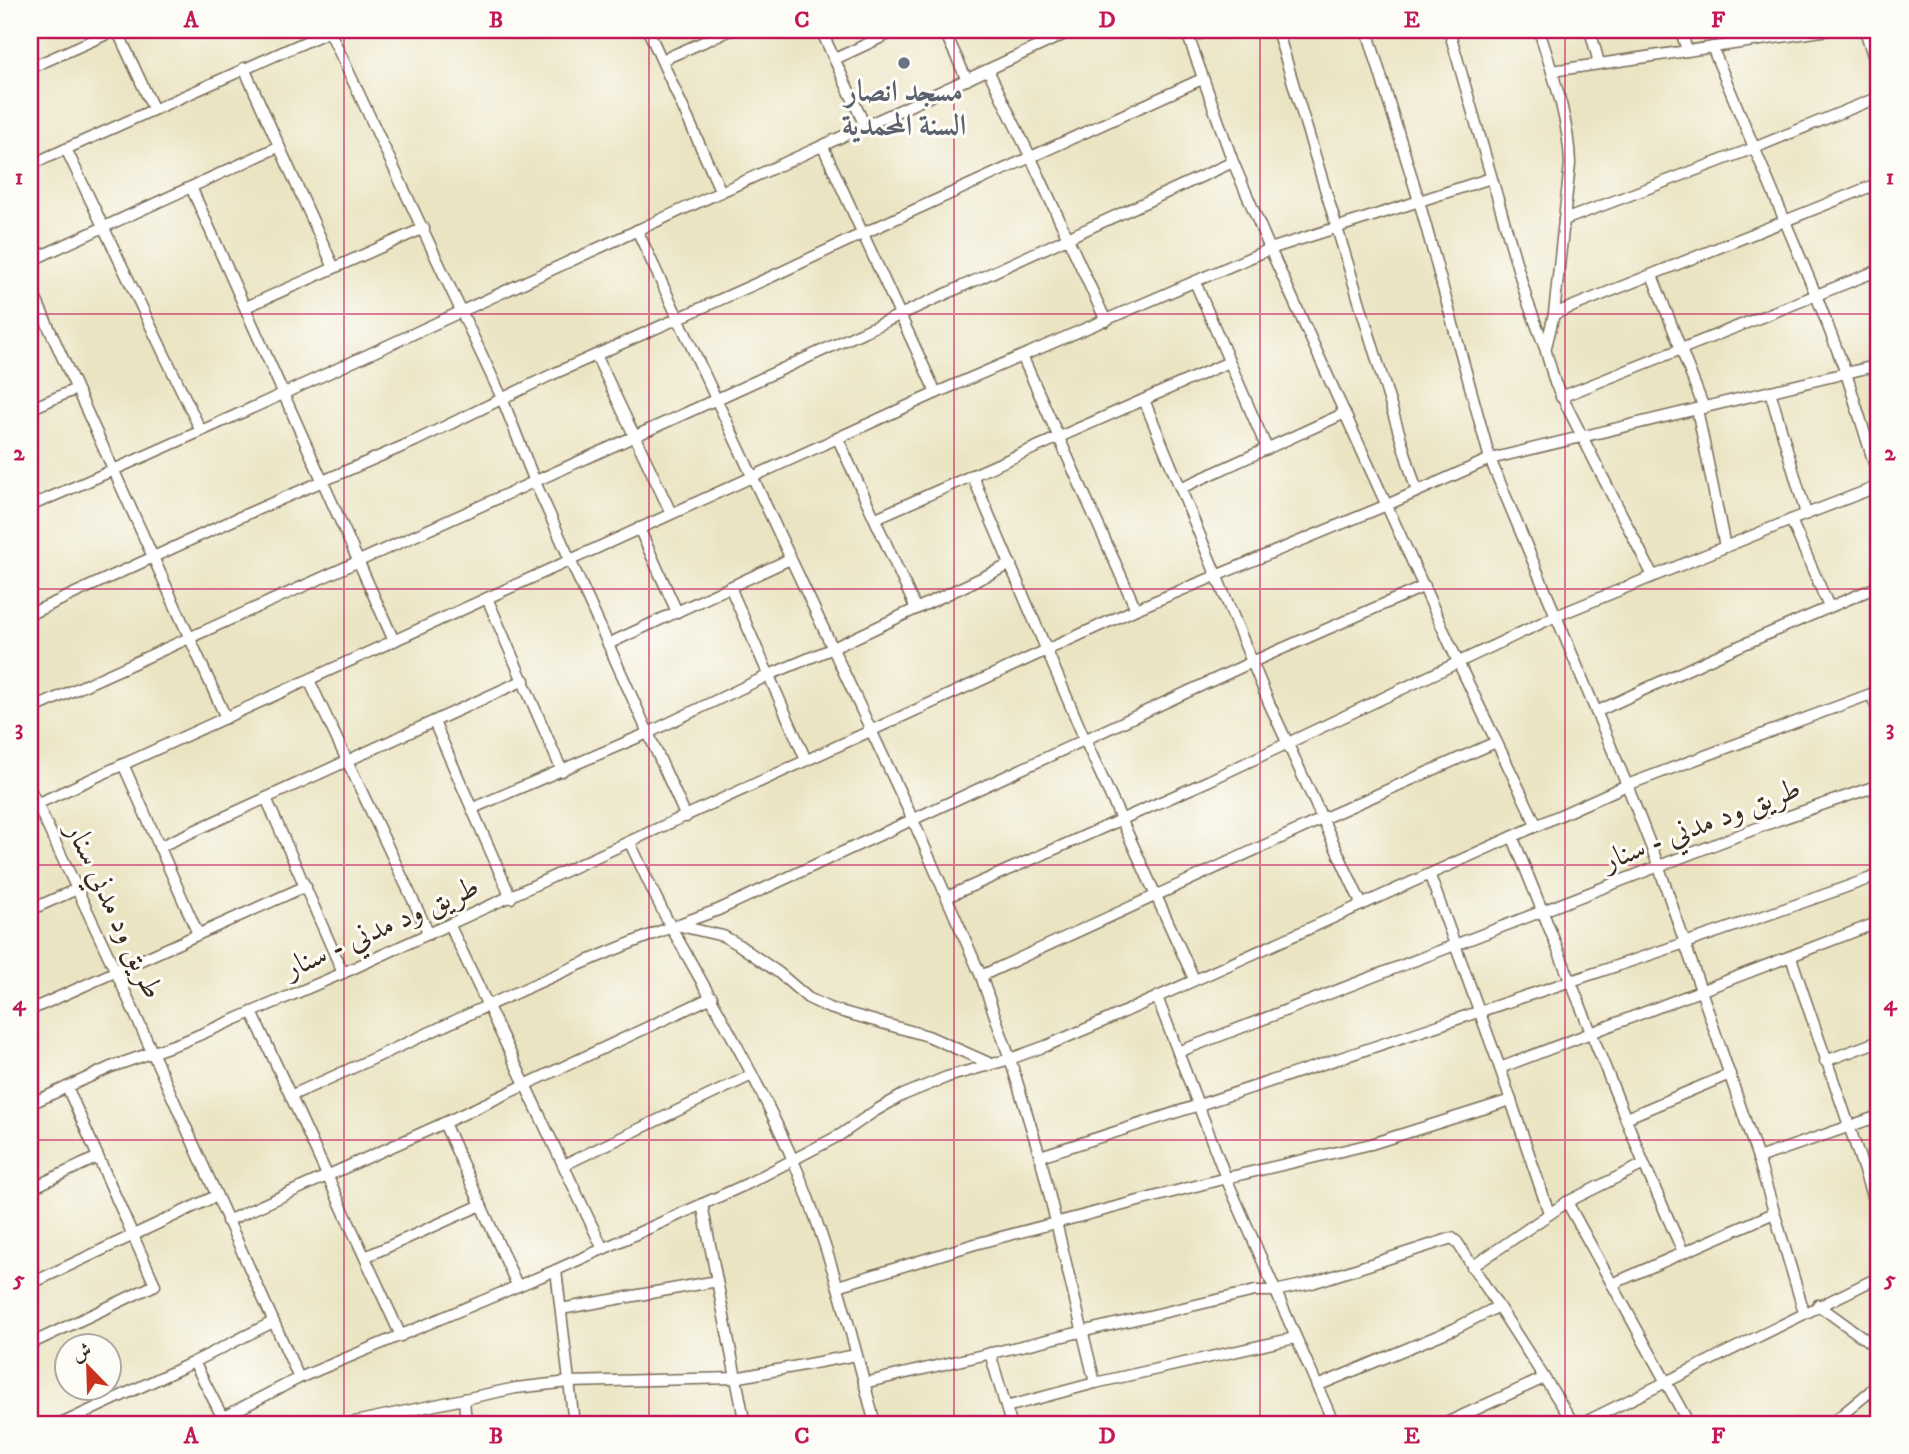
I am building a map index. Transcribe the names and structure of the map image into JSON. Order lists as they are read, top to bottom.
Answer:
{
  "streets": {
    "street": ["طريق ود مدني - سنار", "طريق ود مدني سنار"]
  },
  "crossings": [
    ["طريق ود مدني - سنار", "طريق ود مدني سنار"]
  ],
  "places": ["مسجد انصار السنة المحمدية"],
  "north": "top left",
  "grid": {
    "columns": [
      "A",
      "B",
      "C",
      "D",
      "E",
      "F"
    ],
    "rows": [
      "1",
      "2",
      "3",
      "4",
      "5"
    ]
  }
}
